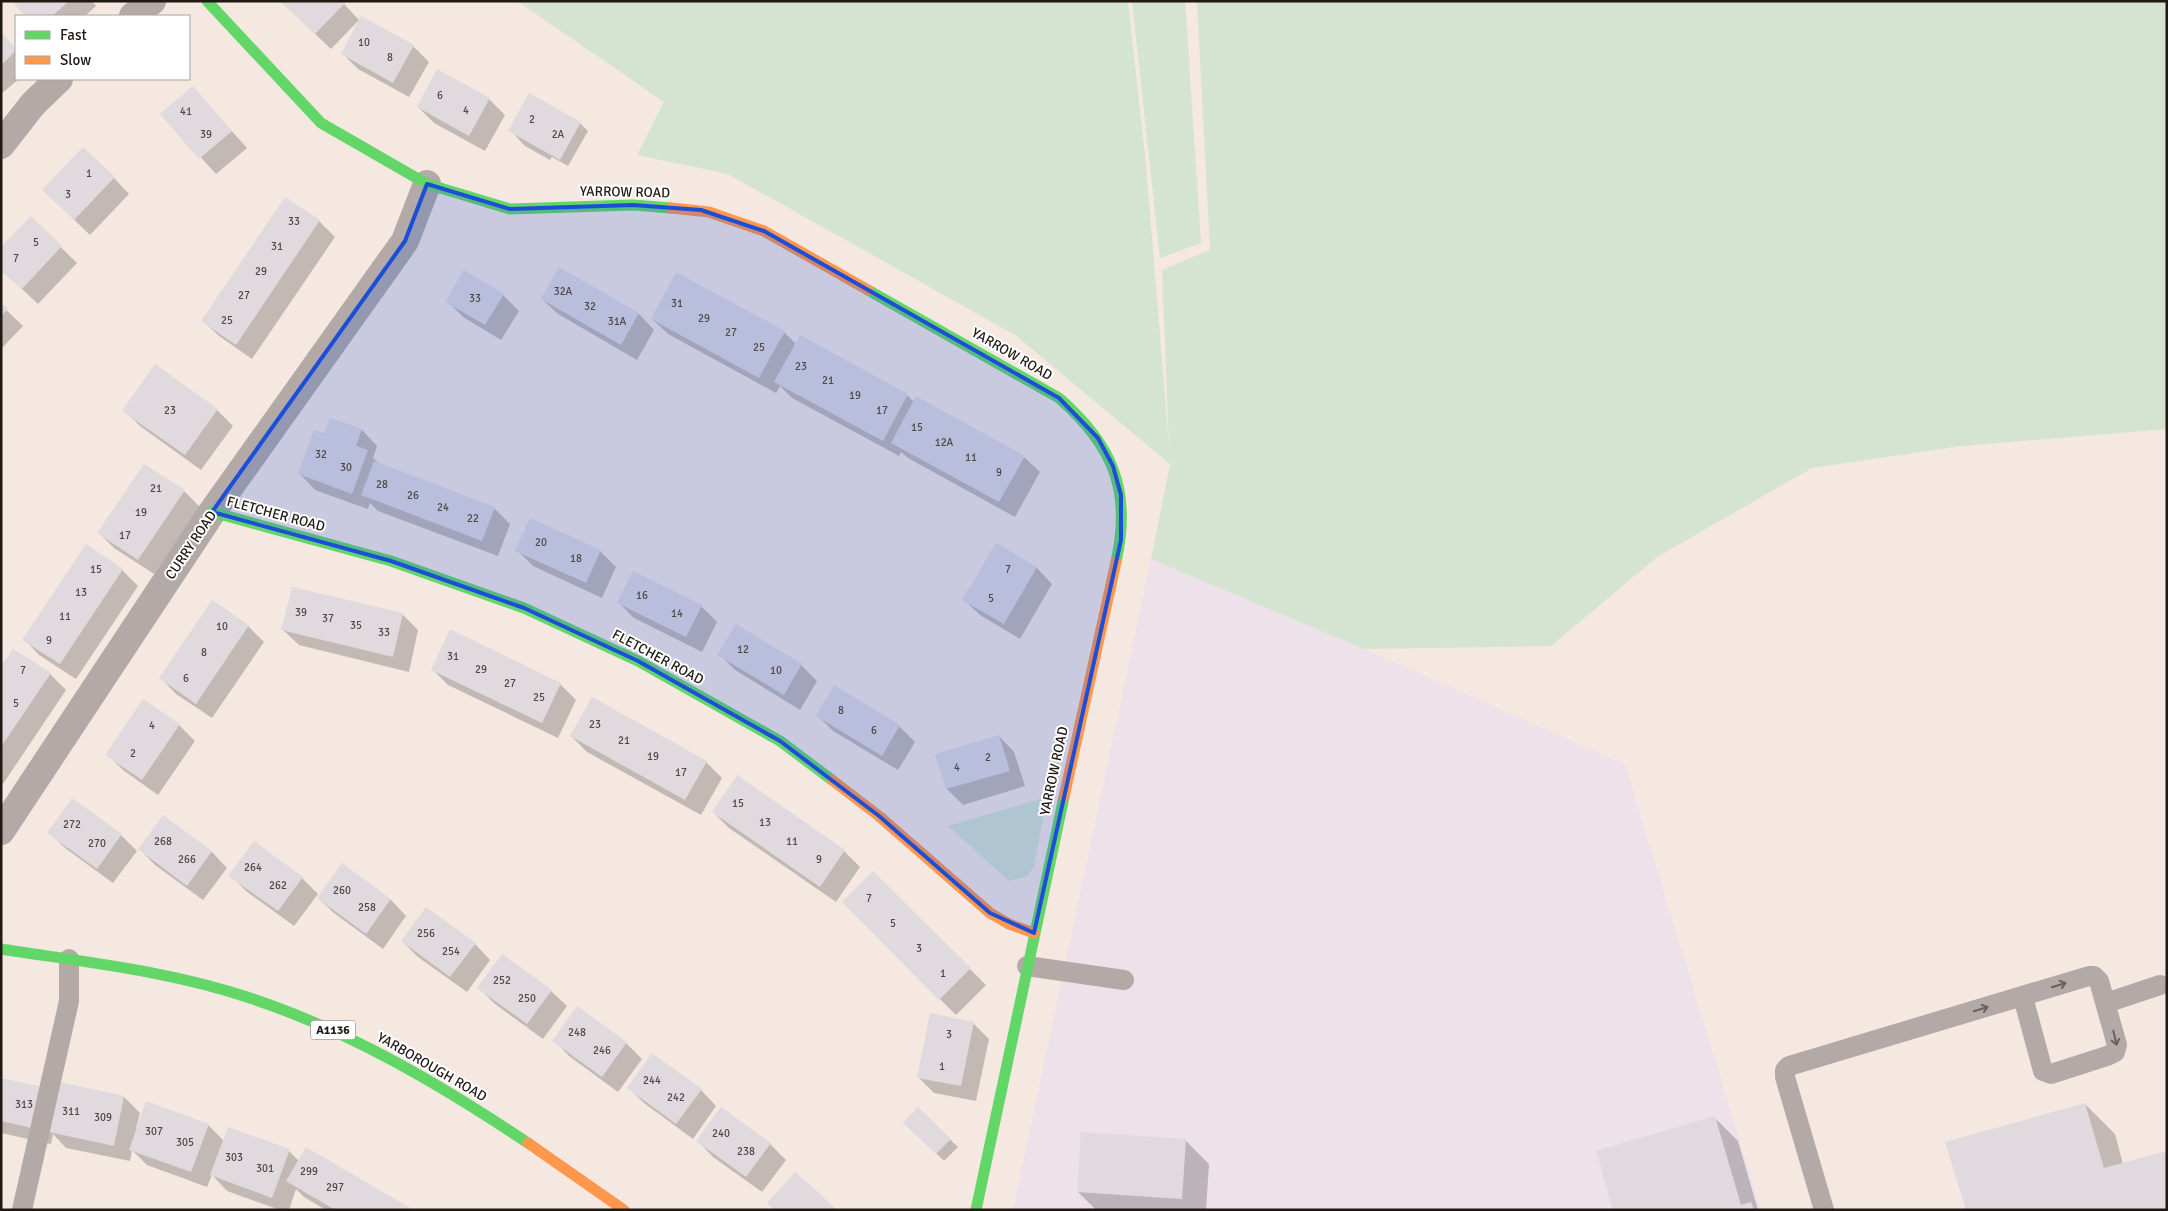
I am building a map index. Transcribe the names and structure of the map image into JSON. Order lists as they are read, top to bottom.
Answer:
{
  "streets": {
    "street": [
      "YARROW ROAD",
      "FLETCHER ROAD",
      "CURRY ROAD",
      "A1136",
      "YARBOROUGH ROAD"
    ]
  },
  "crossings": [
    ["YARROW ROAD", "FLETCHER ROAD"],
    ["YARROW ROAD", "CURRY ROAD"],
    ["FLETCHER ROAD", "CURRY ROAD"]
  ],
  "house_numbers": [
    "10",
    "8",
    "6",
    "4",
    "41",
    "2",
    "39",
    "2A",
    "1",
    "3",
    "33",
    "5",
    "31",
    "7",
    "29",
    "32A",
    "27",
    "33",
    "31",
    "32",
    "29",
    "25",
    "31A",
    "27",
    "25",
    "23",
    "21",
    "19",
    "23",
    "17",
    "15",
    "12A",
    "32",
    "11",
    "30",
    "9",
    "28",
    "21",
    "26",
    "24",
    "19",
    "22",
    "17",
    "20",
    "18",
    "15",
    "7",
    "13",
    "16",
    "5",
    "39",
    "14",
    "11",
    "37",
    "35",
    "10",
    "33",
    "9",
    "12",
    "8",
    "31",
    "29",
    "7",
    "10",
    "6",
    "27",
    "25",
    "5",
    "8",
    "23",
    "4",
    "6",
    "21",
    "2",
    "19",
    "2",
    "4",
    "17",
    "15",
    "13",
    "272",
    "268",
    "11",
    "270",
    "266",
    "9",
    "264",
    "262",
    "260",
    "7",
    "258",
    "5",
    "256",
    "3",
    "254",
    "1",
    "252",
    "250",
    "248",
    "3",
    "246",
    "1",
    "244",
    "242",
    "313",
    "311",
    "309",
    "307",
    "240",
    "305",
    "238",
    "303",
    "301",
    "299",
    "297"
  ],
  "legend": ["Fast", "Slow"]
}
